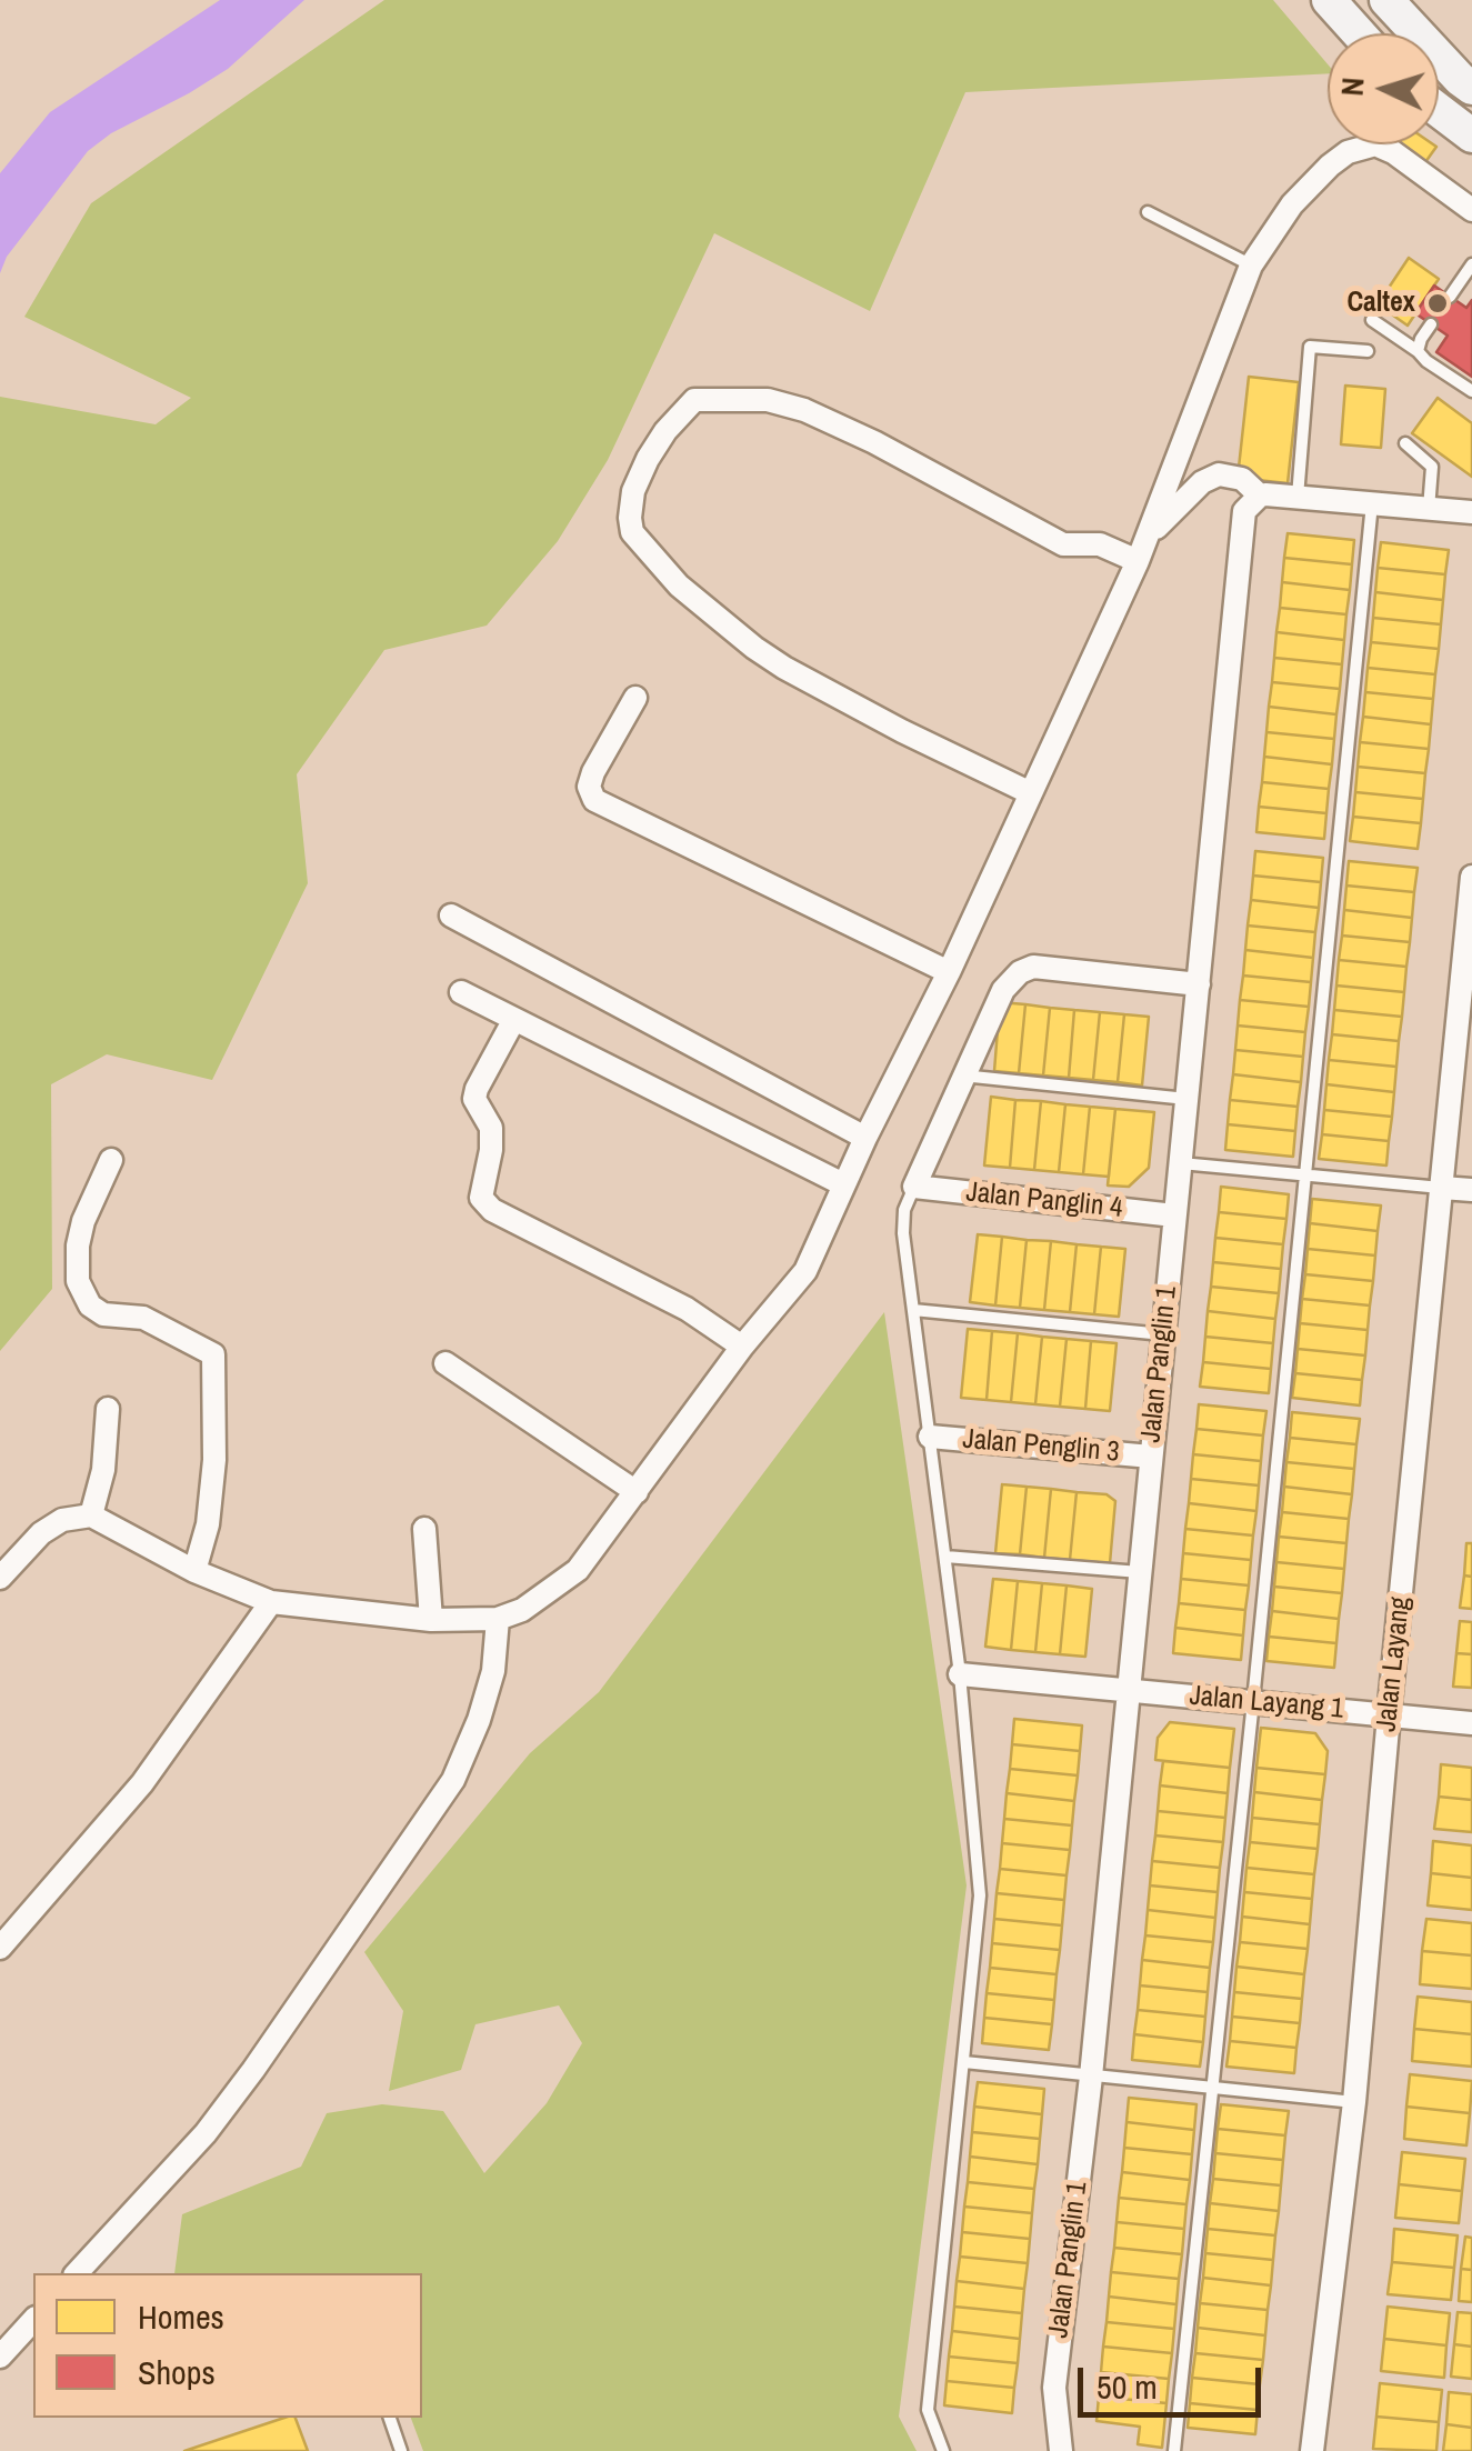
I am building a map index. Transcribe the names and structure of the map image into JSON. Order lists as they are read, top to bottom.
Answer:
{
  "streets": {
    "street": [
      "Jalan Panglin 4",
      "Jalan Panglin 1",
      "Jalan Penglin 3",
      "Jalan Layang",
      "Jalan Layang 1"
    ]
  },
  "crossings": [
    ["Jalan Panglin 4", "Jalan Panglin 1"],
    ["Jalan Panglin 1", "Jalan Penglin 3"],
    ["Jalan Panglin 1", "Jalan Layang 1"],
    ["Jalan Layang", "Jalan Layang 1"]
  ],
  "places": ["Caltex"],
  "legend": ["Homes", "Shops"],
  "scale_bar": "50 m",
  "north": "left"
}
